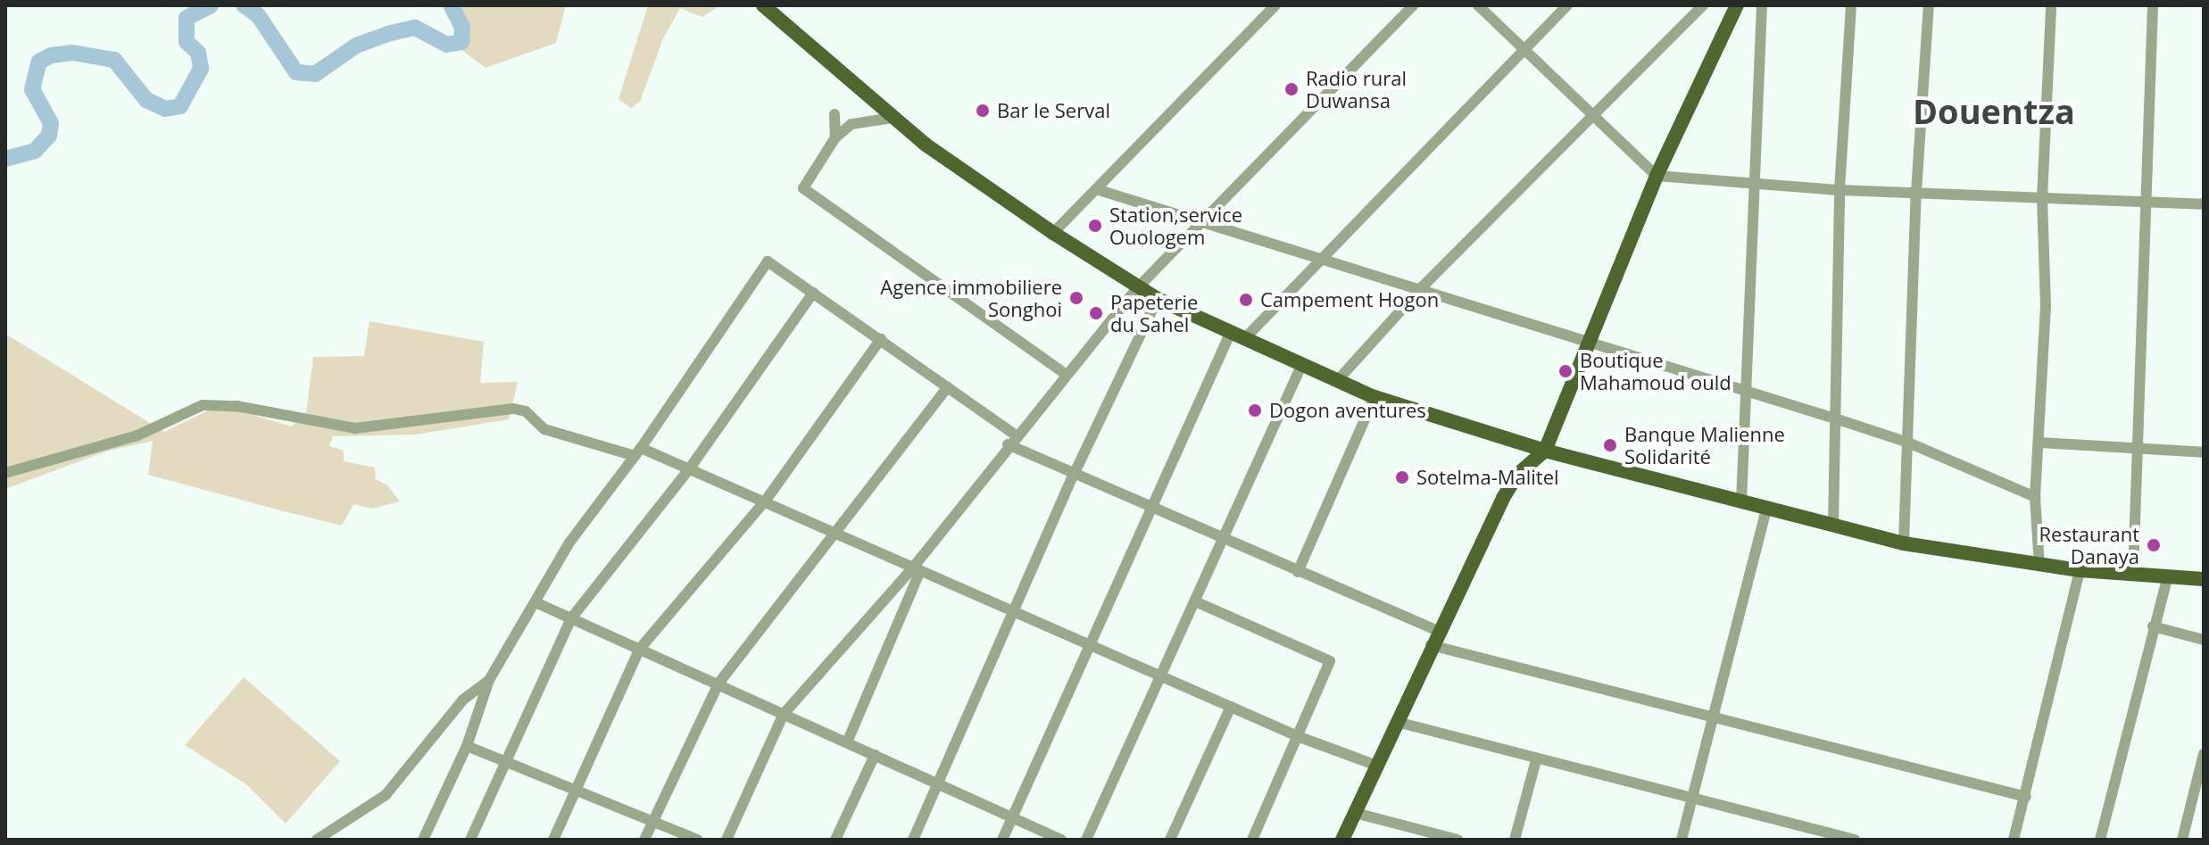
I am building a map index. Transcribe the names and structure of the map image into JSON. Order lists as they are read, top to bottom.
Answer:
{
  "districts": ["Douentza"],
  "places": [
    "Radio rural Duwansa",
    "Bar le Serval",
    "Station,service Ouologem",
    "Agence immobiliere Songhoi",
    "Campement Hogon",
    "Papeterie du Sahel",
    "Boutique Mahamoud ould",
    "Dogon aventures",
    "Banque Malienne Solidarité",
    "Sotelma-Malitel",
    "Restaurant Danaya"
  ]
}
